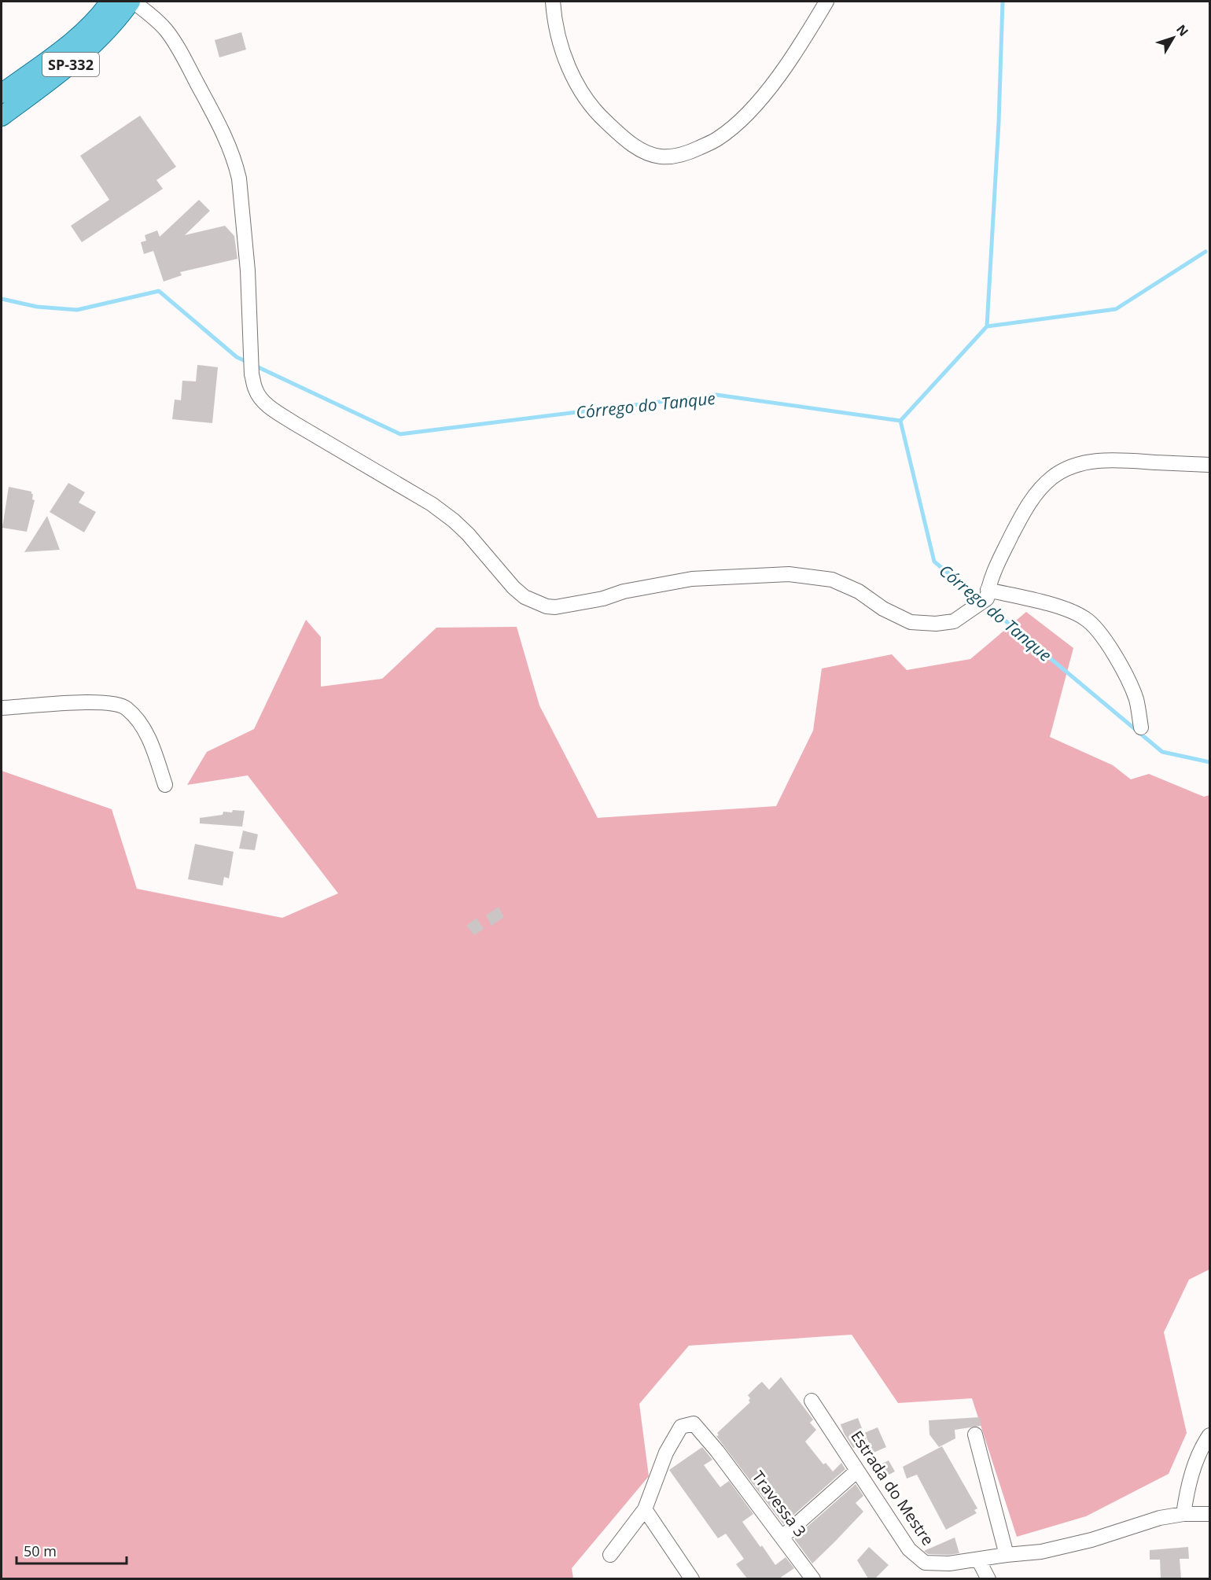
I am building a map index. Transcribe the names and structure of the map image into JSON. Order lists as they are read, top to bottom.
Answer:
{
  "streets": {
    "main road": ["SP-332"],
    "street": ["Estrada do Mestre", "Travessa 3"]
  },
  "water": ["Córrego do Tanque"],
  "scale_bar": "50 m",
  "north": "top right"
}
